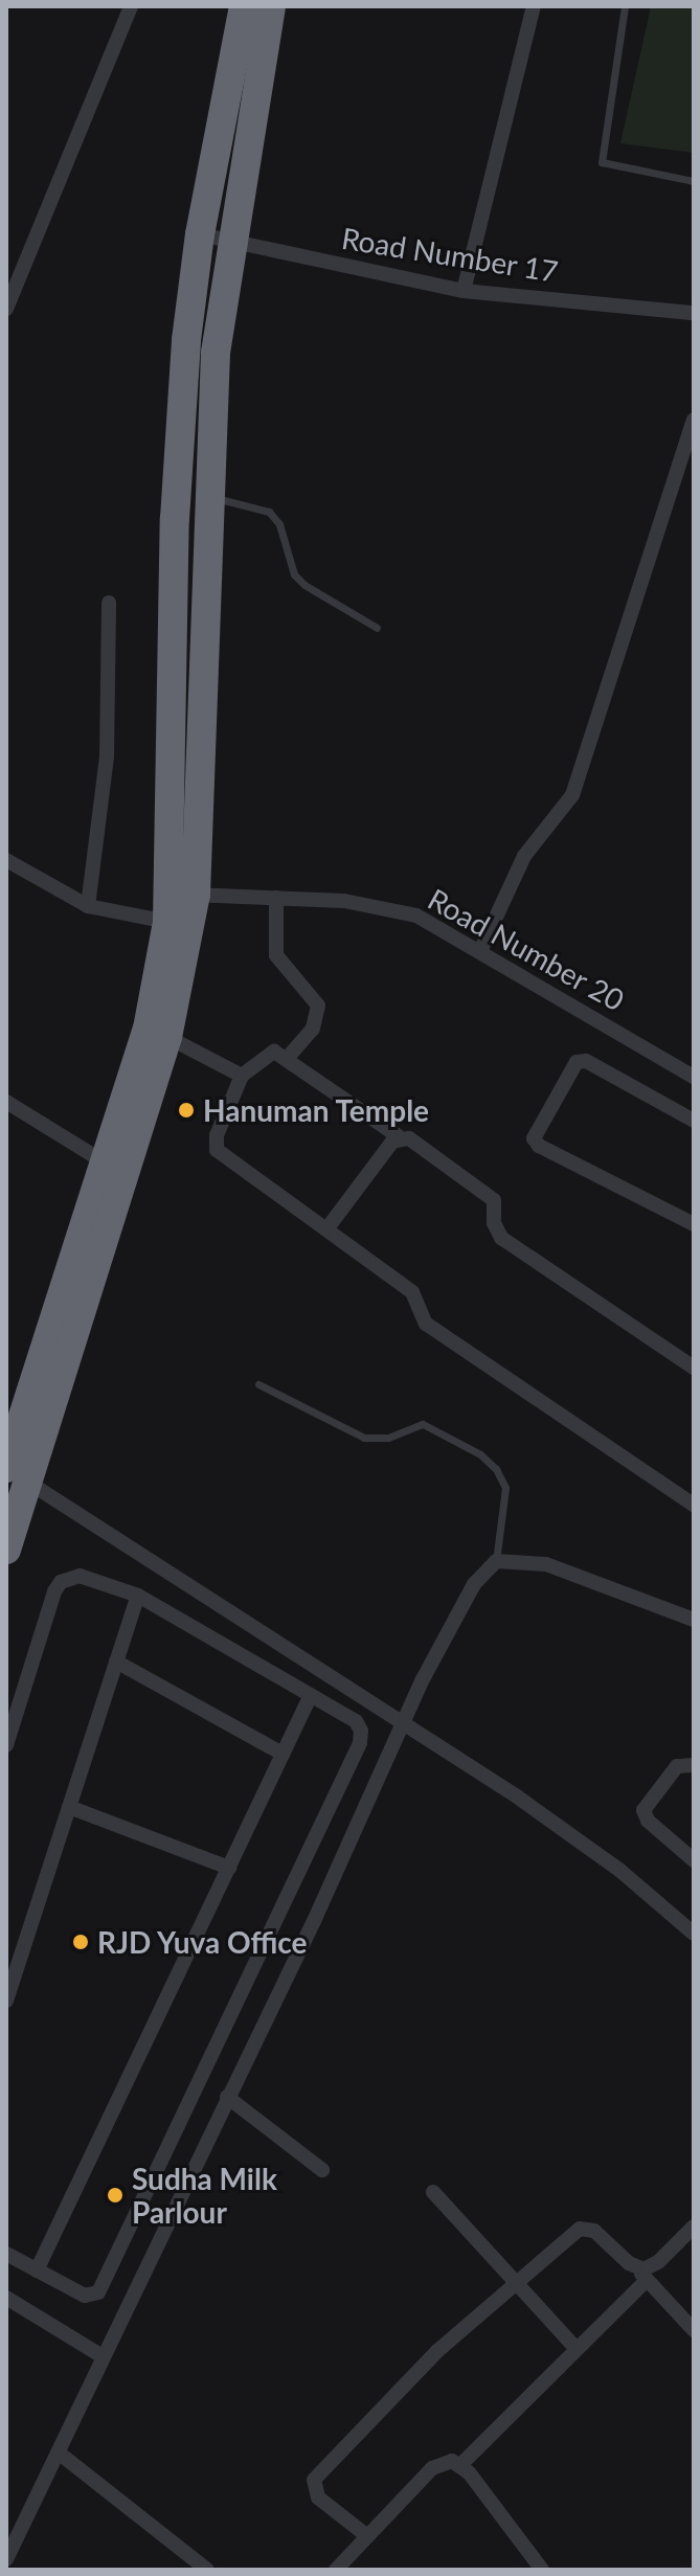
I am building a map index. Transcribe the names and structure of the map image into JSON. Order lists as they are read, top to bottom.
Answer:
{
  "streets": {
    "street": ["Road Number 17", "Road Number 20"]
  },
  "places": ["Hanuman Temple", "RJD Yuva Office", "Sudha Milk Parlour"]
}
